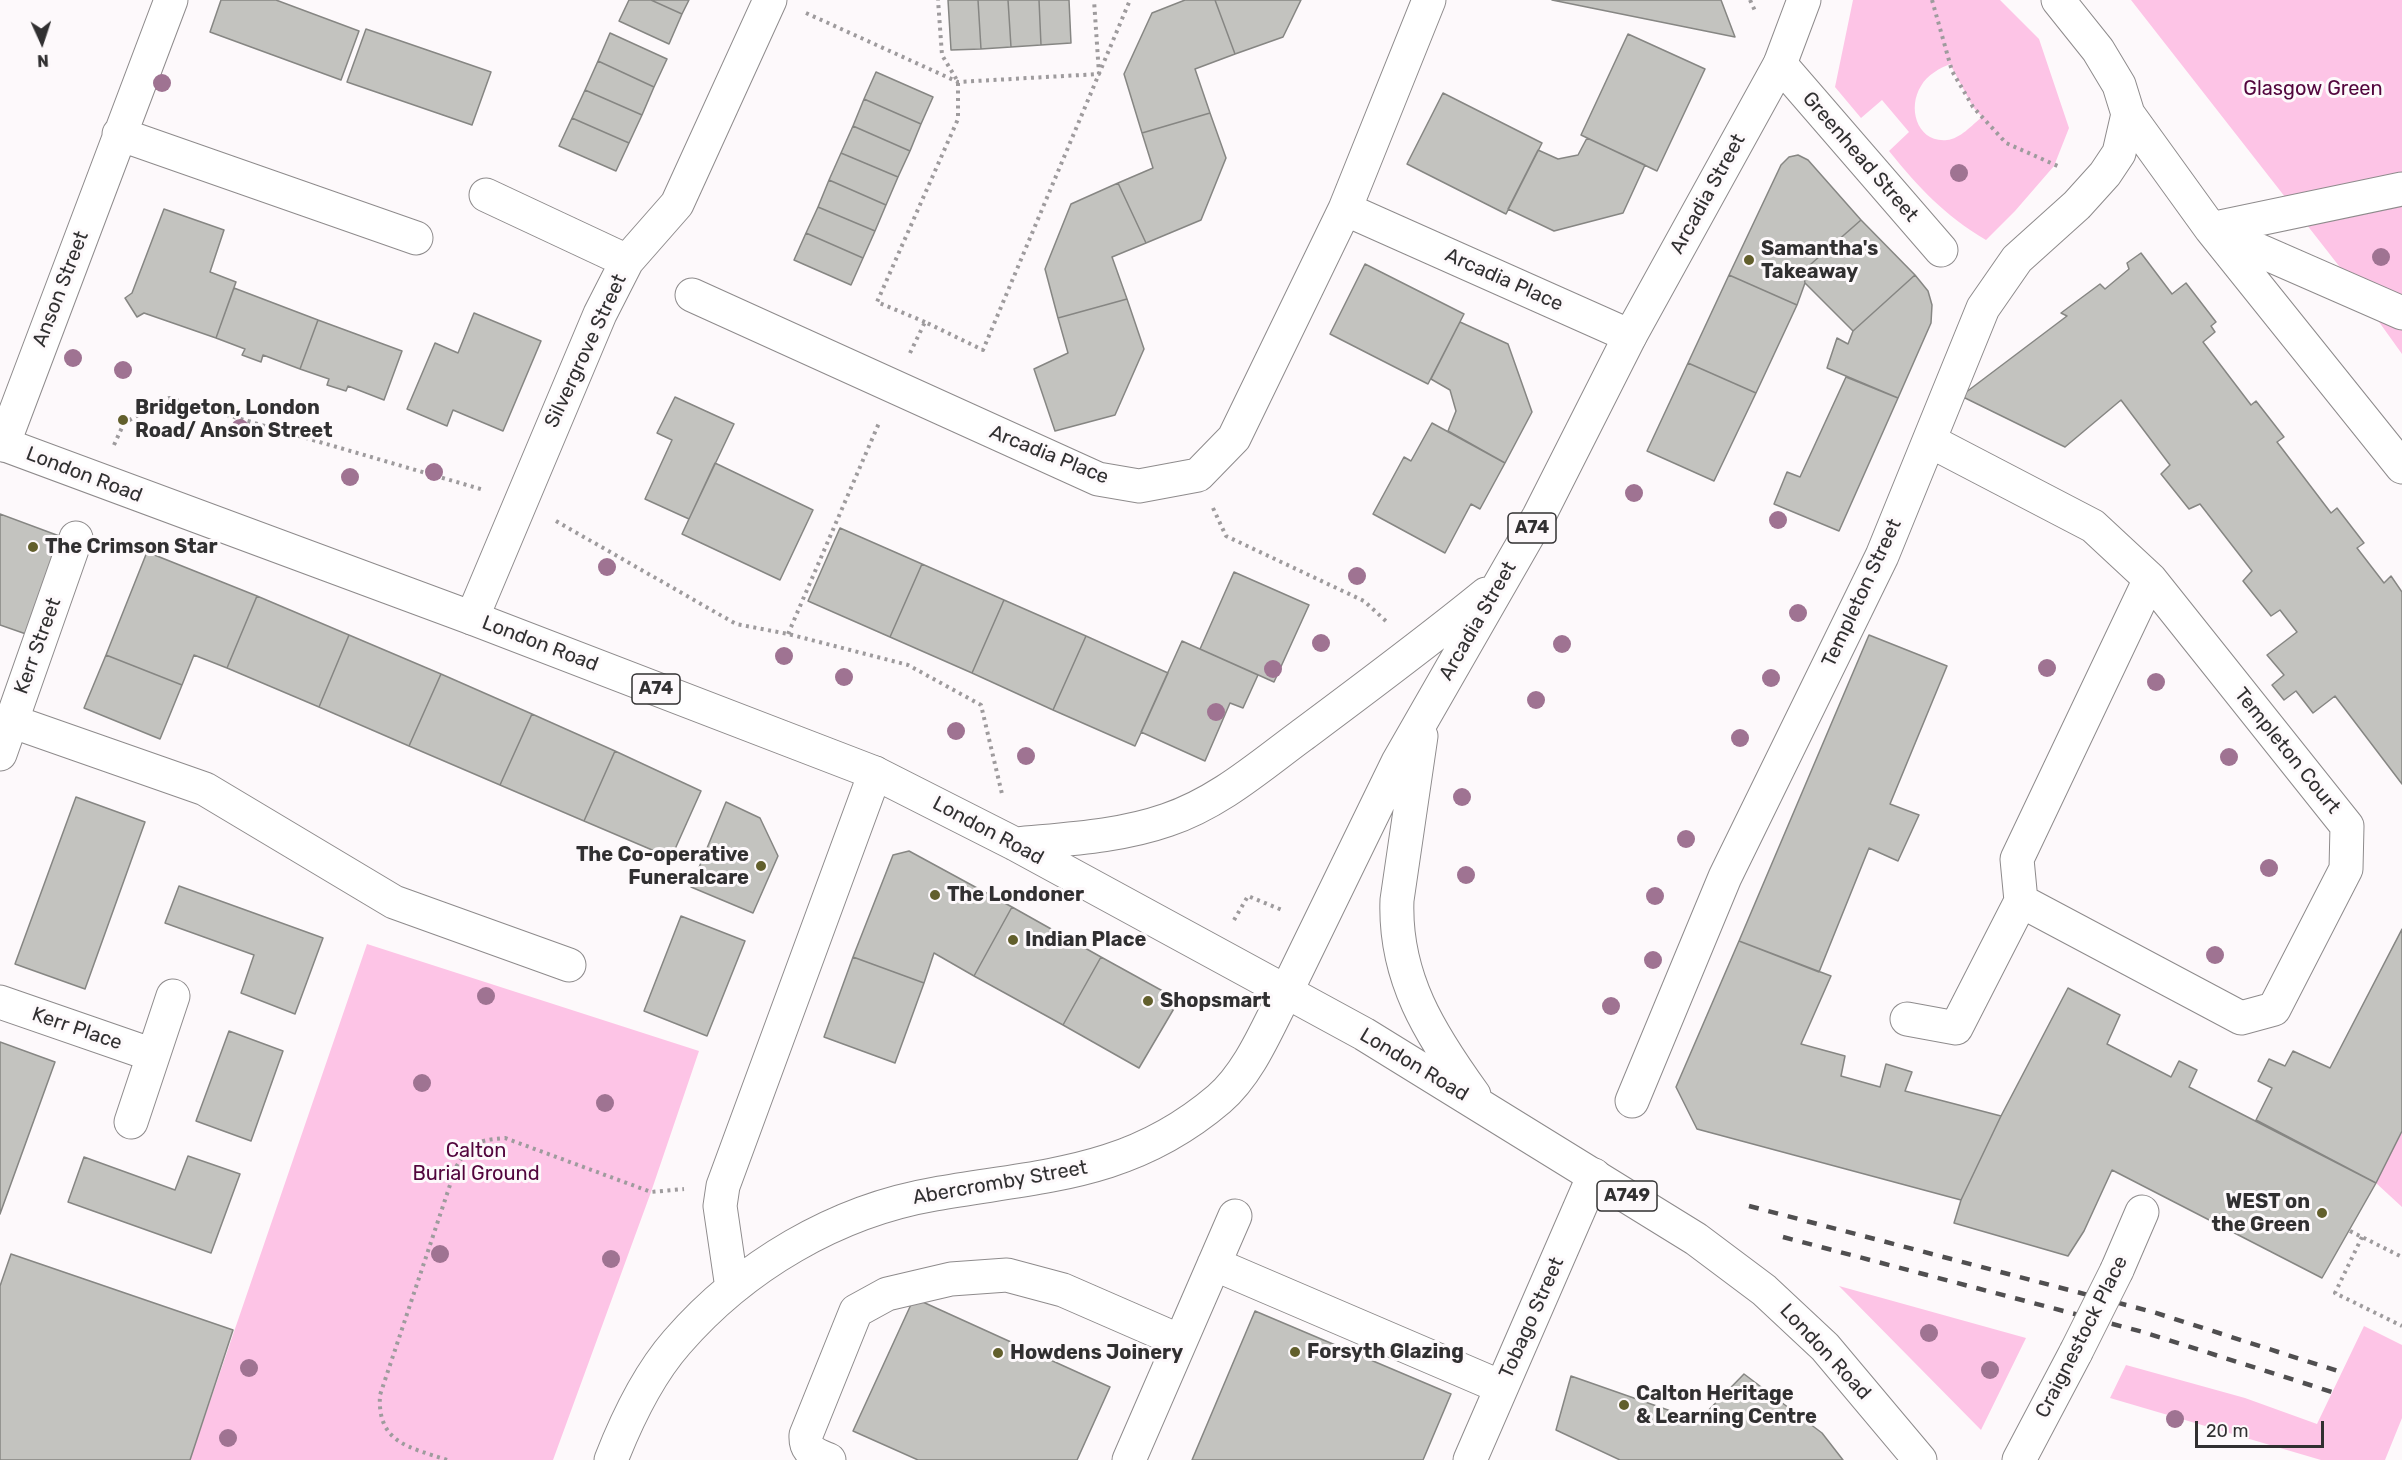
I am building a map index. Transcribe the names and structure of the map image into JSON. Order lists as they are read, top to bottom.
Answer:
{
  "streets": {
    "street": [
      "Greenhead Street",
      "Arcadia Street",
      "Arcadia Place",
      "Anson Street",
      "Silvergrove Street",
      "London Road",
      "A74",
      "Templeton Street",
      "Kerr Street",
      "Templeton Court",
      "Kerr Place",
      "Abercromby Street",
      "A749",
      "Tobago Street",
      "Craignestock Place"
    ]
  },
  "crossings": [
    ["Greenhead Street", "Arcadia Street"],
    ["Greenhead Street", "A74"],
    ["Arcadia Street", "Arcadia Place"],
    ["Arcadia Street", "London Road"],
    ["Arcadia Street", "A74"],
    ["Arcadia Street", "Abercromby Street"],
    ["Anson Street", "London Road"],
    ["Silvergrove Street", "London Road"],
    ["London Road", "A74"],
    ["London Road", "Abercromby Street"],
    ["London Road", "Tobago Street"],
    ["Templeton Street", "Templeton Court"]
  ],
  "parks": ["Glasgow Green", "Calton Burial Ground"],
  "places": [
    "Samantha's Takeaway",
    "Bridgeton, London Road/ Anson Street",
    "The Crimson Star",
    "The Co-operative Funeralcare",
    "The Londoner",
    "Indian Place",
    "Shopsmart",
    "WEST on the Green",
    "Forsyth Glazing",
    "Howdens Joinery",
    "Calton Heritage & Learning Centre"
  ],
  "scale_bar": "20 m",
  "north": "bottom"
}
